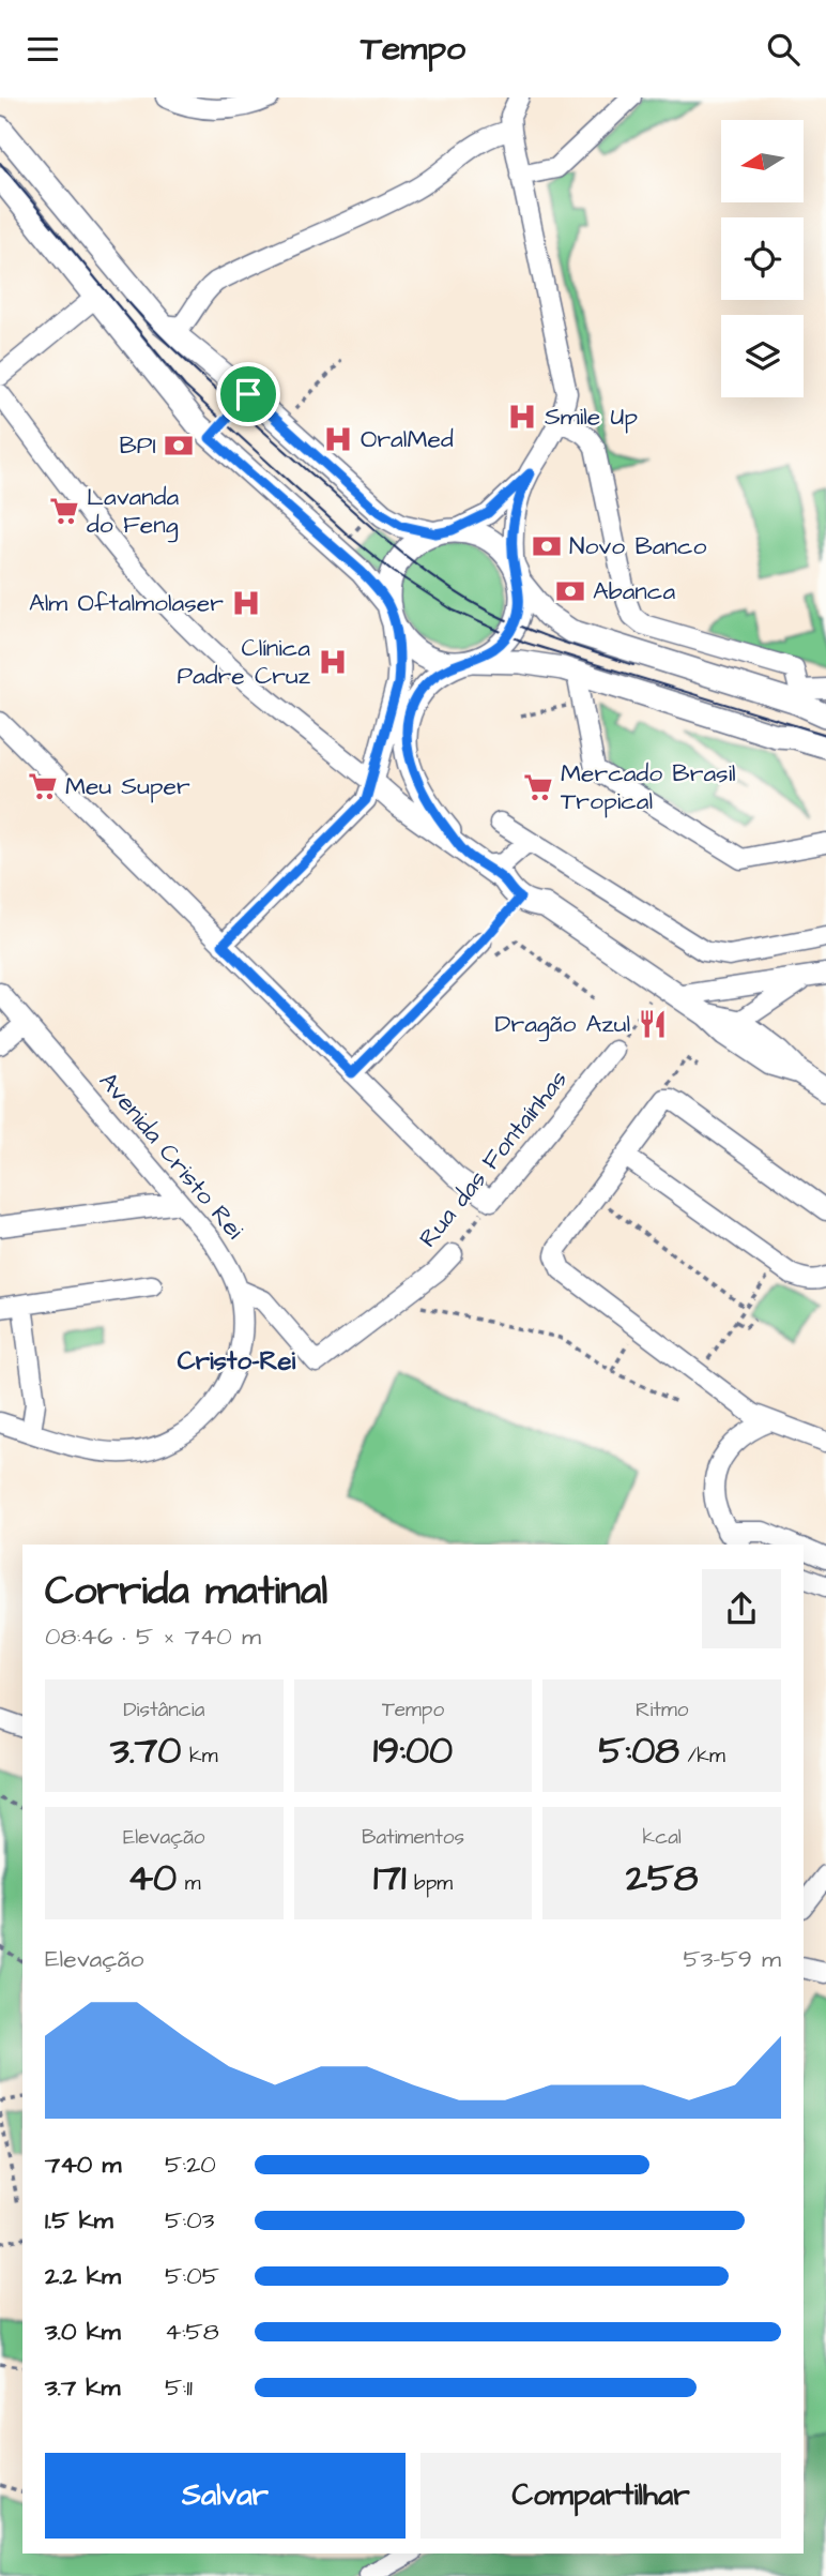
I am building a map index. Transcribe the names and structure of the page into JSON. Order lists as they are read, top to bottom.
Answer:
{
  "streets": {
    "street": ["Avenida Cristo Rei", "Rua das Fontaínhas"]
  },
  "crossings": [
    ["Avenida Cristo Rei", "Rua das Fontaínhas"]
  ],
  "districts": ["Cristo-Rei"],
  "places": {
    "hospital": [
      "Smile Up",
      "OralMed",
      "Alm Oftalmolaser",
      "Clínica Padre Cruz"
    ],
    "bank": ["BPI", "Novo Banco", "Abanca"],
    "supermarket": ["Lavanda do Feng", "Meu Super", "Mercado Brasil Tropical"],
    "restaurant": ["Dragão Azul"]
  },
  "north": "left",
  "page": {
    "header": "Tempo",
    "heading": ["Corrida matinal", "08:46 · 5 × 740 m"],
    "stats": [
      ["Distância", "3.70 km"],
      ["Tempo", "19:00"],
      ["Ritmo", "5:08 /km"],
      ["Elevação", "40 m"],
      ["Batimentos", "171 bpm"],
      ["kcal", "258"]
    ],
    "chart": ["Elevação", "53–59 m"],
    "list": [
      {
        "name": "740 m",
        "note": "5:20"
      },
      {
        "name": "1.5 km",
        "note": "5:03"
      },
      {
        "name": "2.2 km",
        "note": "5:05"
      },
      {
        "name": "3.0 km",
        "note": "4:58"
      },
      {
        "name": "3.7 km",
        "note": "5:11"
      }
    ],
    "buttons": ["Salvar", "Compartilhar"]
  }
}
